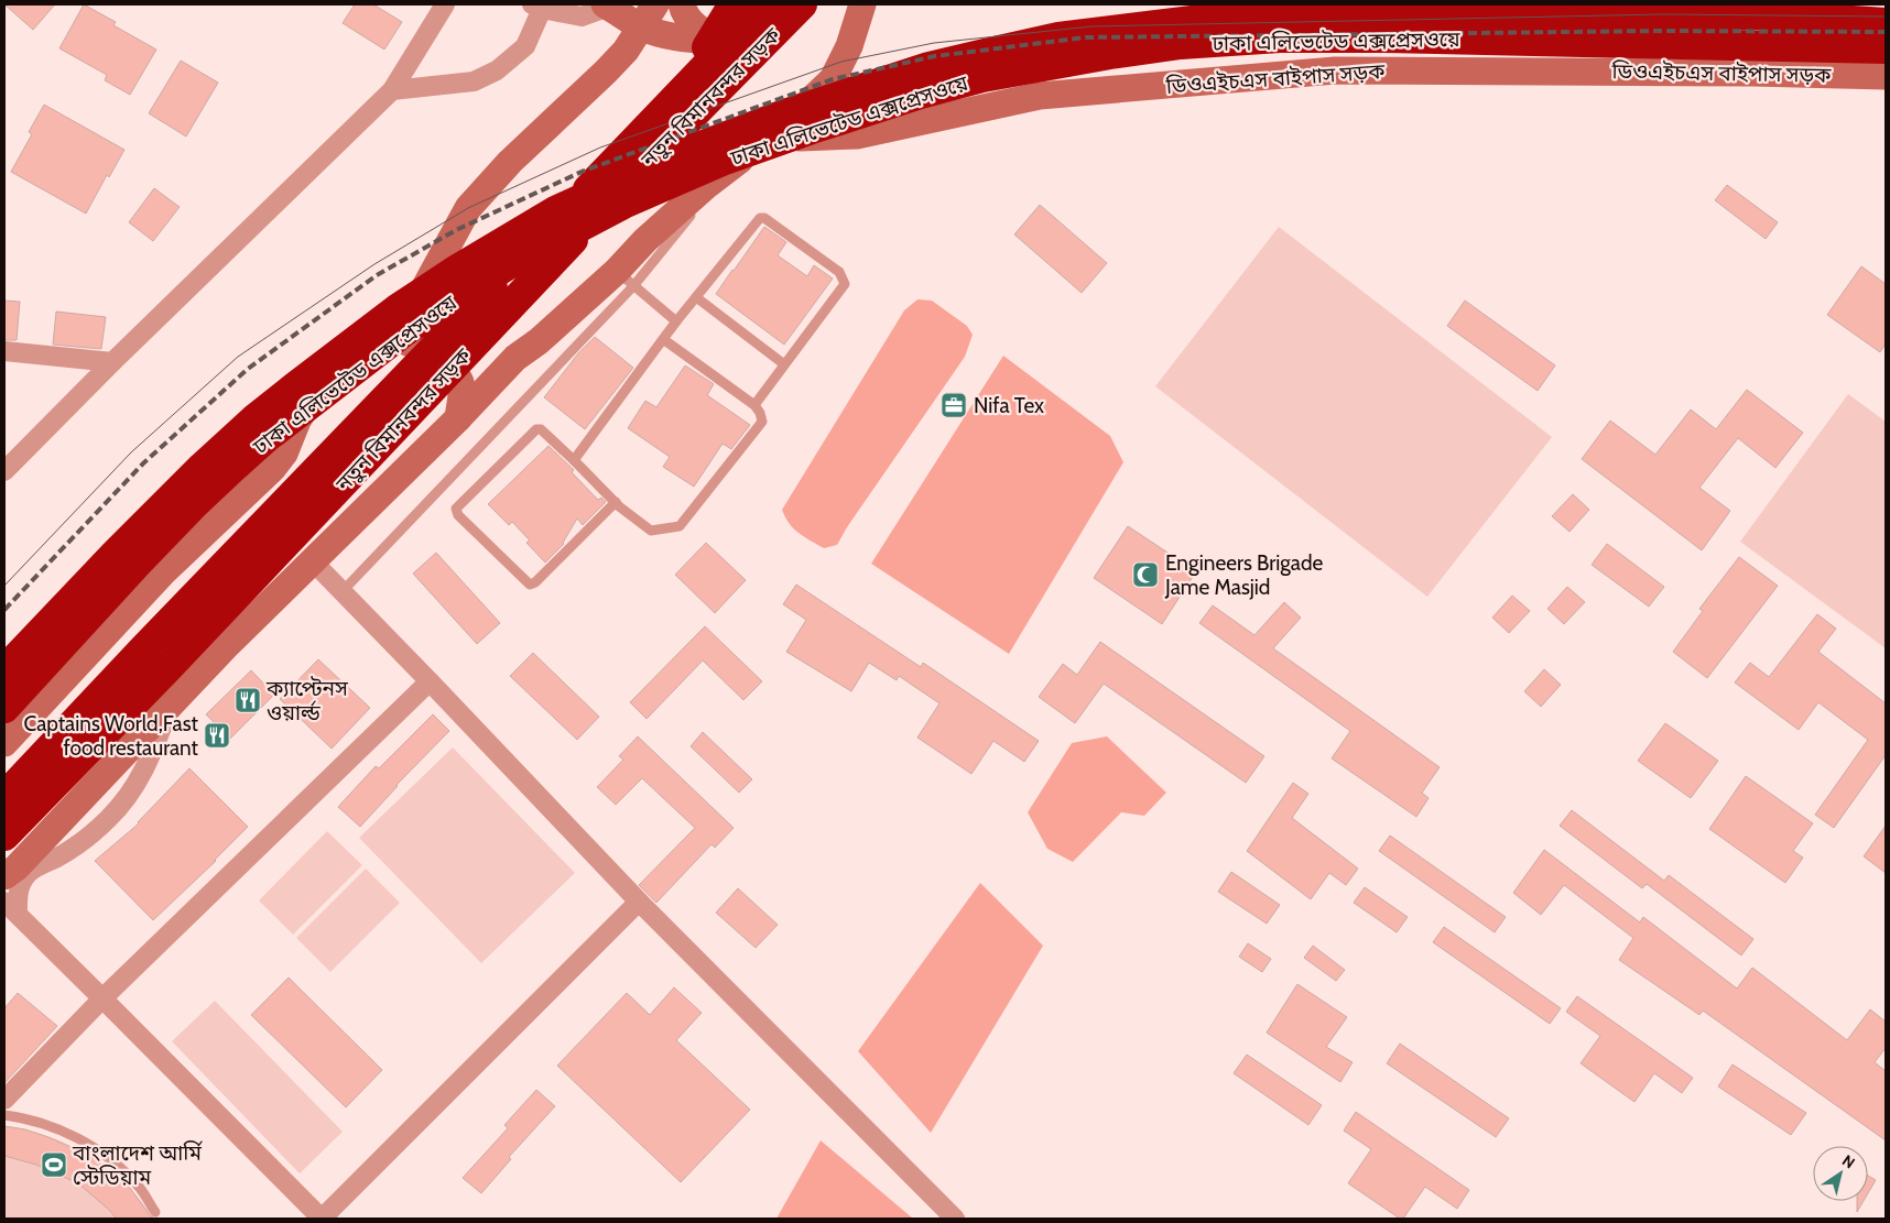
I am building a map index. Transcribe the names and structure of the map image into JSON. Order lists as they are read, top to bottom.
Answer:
{
  "streets": {
    "highway": ["ঢাকা এলিভেটেড এক্সপ্রেসওয়ে", "নতুন বিমানবন্দর সড়ক"],
    "main road": ["ডিওএইচএস বাইপাস সড়ক"]
  },
  "places": {
    "office": ["Nifa Tex"],
    "mosque": ["Engineers Brigade Jame Masjid"],
    "restaurant": ["ক্যাপ্টেনস ওয়ার্ল্ড", "Captains World,Fast food restaurant"],
    "sports": ["বাংলাদেশ আর্মি স্টেডিয়াম"]
  },
  "north": "top right"
}
